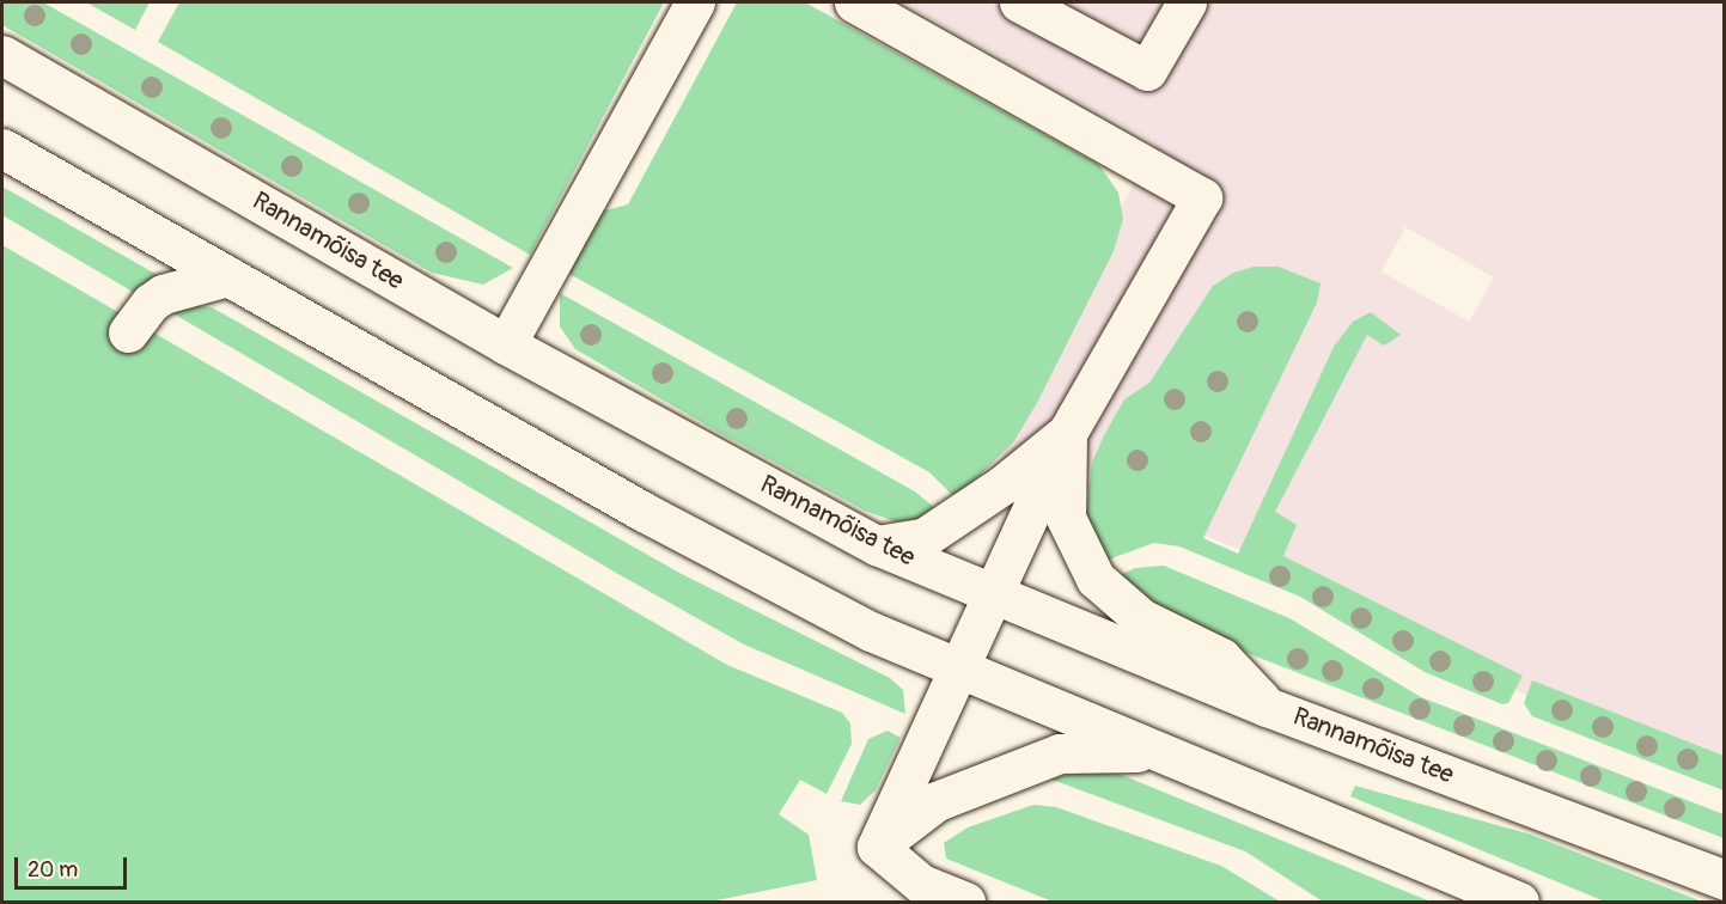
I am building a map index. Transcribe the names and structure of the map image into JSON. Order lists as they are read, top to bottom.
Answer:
{
  "streets": {
    "main road": ["Rannamõisa tee"]
  },
  "scale_bar": "20 m"
}
